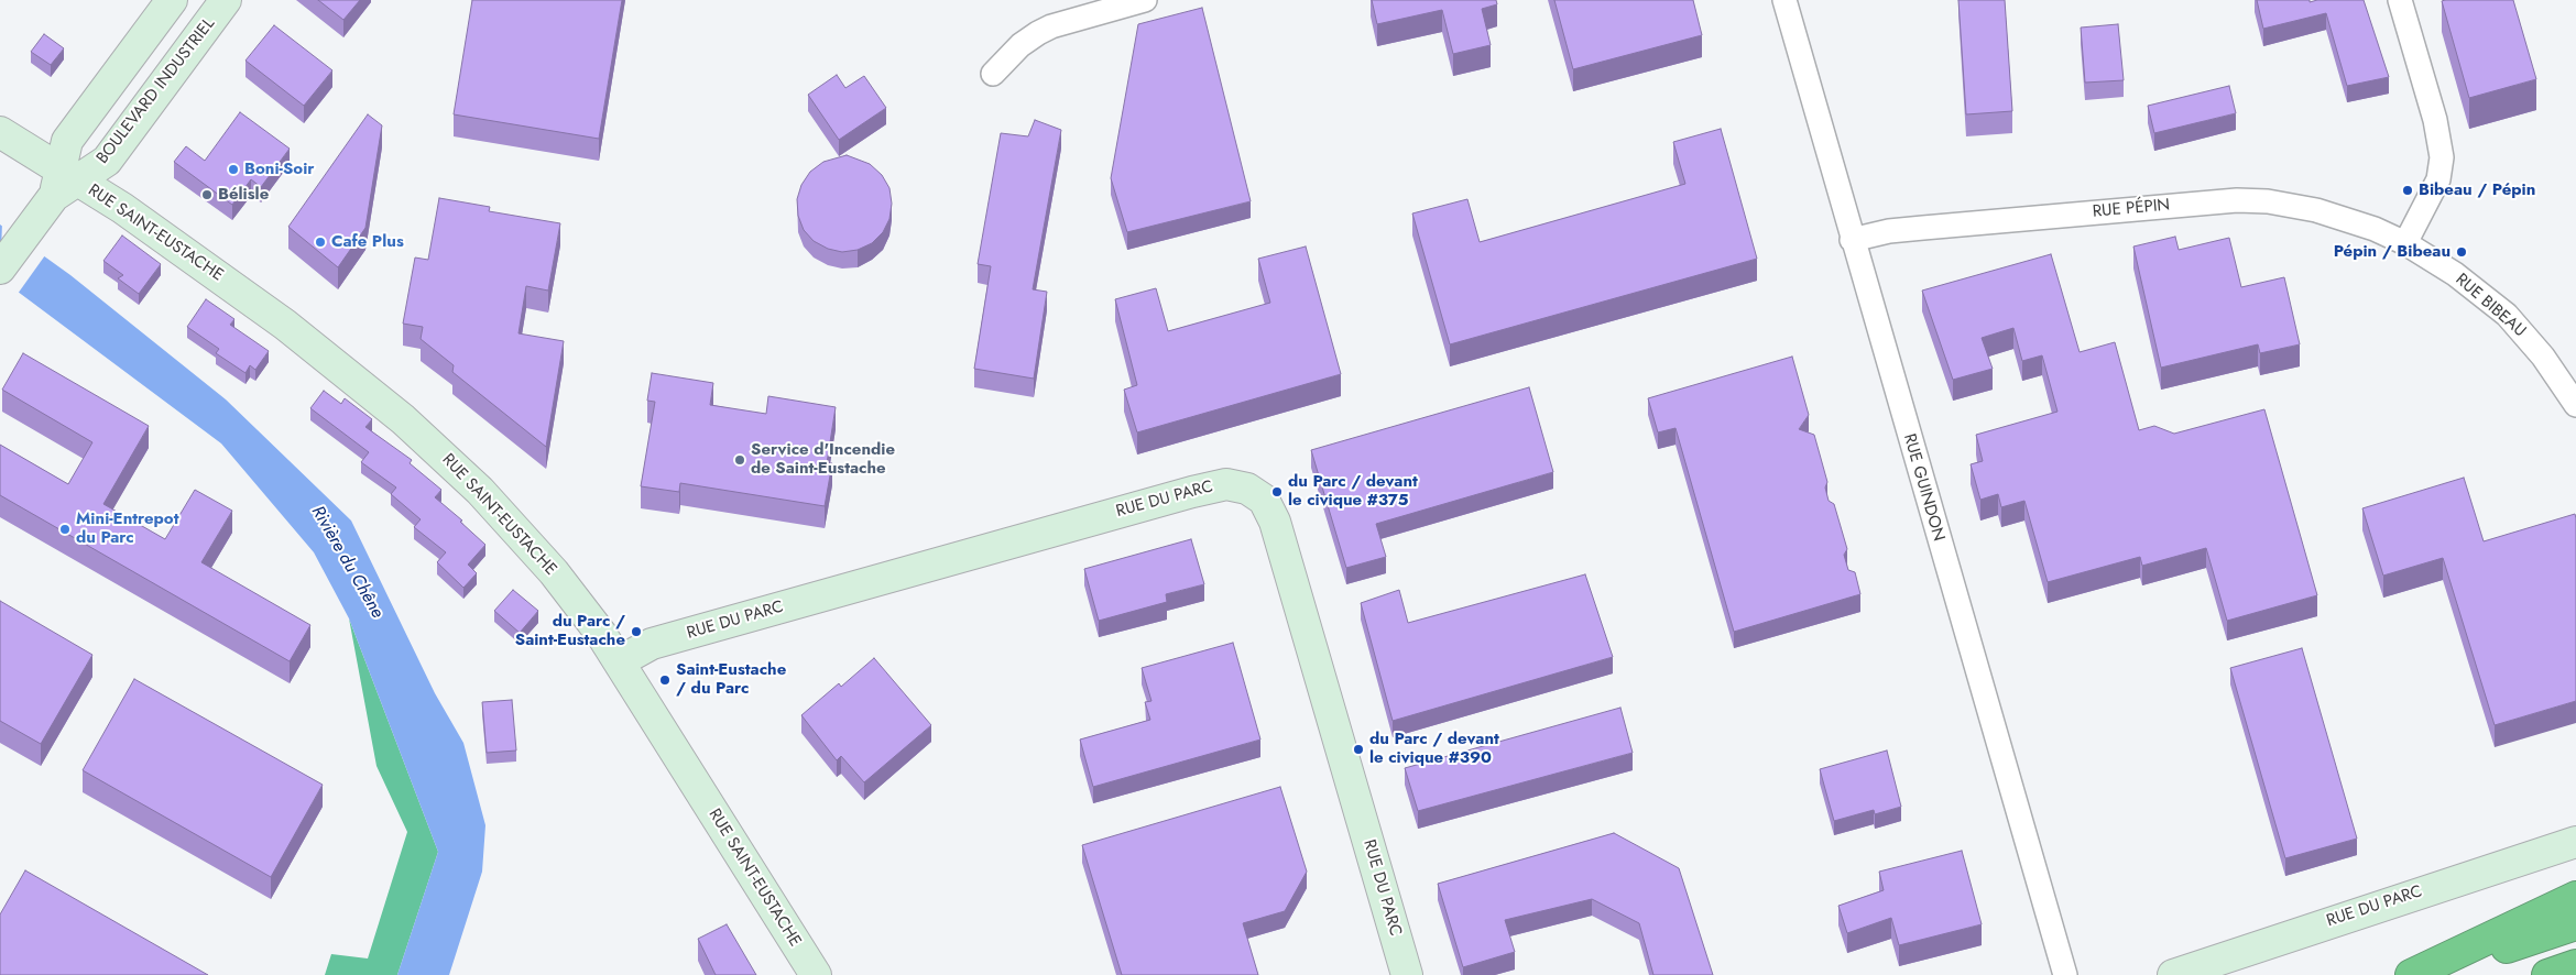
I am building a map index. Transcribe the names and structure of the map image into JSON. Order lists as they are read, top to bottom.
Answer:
{
  "streets": {
    "street": [
      "BOULEVARD INDUSTRIEL",
      "RUE PÉPIN",
      "RUE SAINT-EUSTACHE",
      "RUE BIBEAU",
      "RUE GUINDON",
      "RUE DU PARC"
    ]
  },
  "crossings": [
    ["BOULEVARD INDUSTRIEL", "RUE SAINT-EUSTACHE"],
    ["RUE PÉPIN", "RUE BIBEAU"],
    ["RUE PÉPIN", "RUE GUINDON"],
    ["RUE SAINT-EUSTACHE", "RUE DU PARC"]
  ],
  "water": ["Rivière du Chêne"],
  "places": [
    "Boni-Soir",
    "Bibeau / Pépin",
    "Bélisle",
    "Cafe Plus",
    "Pépin / Bibeau",
    "Service d'Incendie de Saint-Eustache",
    "du Parc / devant le civique #375",
    "Mini-Entrepot du Parc",
    "du Parc / Saint-Eustache",
    "Saint-Eustache / du Parc",
    "du Parc / devant le civique #390"
  ]
}
